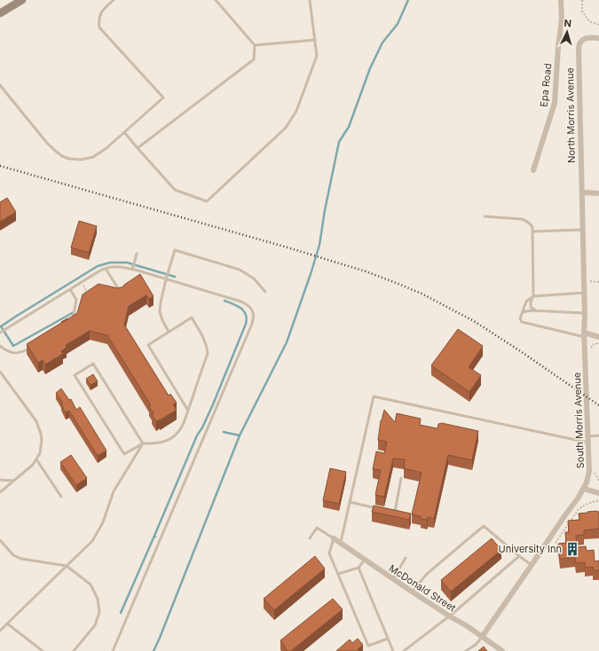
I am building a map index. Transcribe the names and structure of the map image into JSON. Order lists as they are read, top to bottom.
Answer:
{
  "streets": {
    "street": [
      "Epa Road",
      "North Morris Avenue",
      "South Morris Avenue",
      "McDonald Street"
    ]
  },
  "crossings": [
    ["North Morris Avenue", "South Morris Avenue"],
    ["South Morris Avenue", "McDonald Street"]
  ],
  "places": {
    "building": ["University Inn"]
  },
  "north": "top"
}
